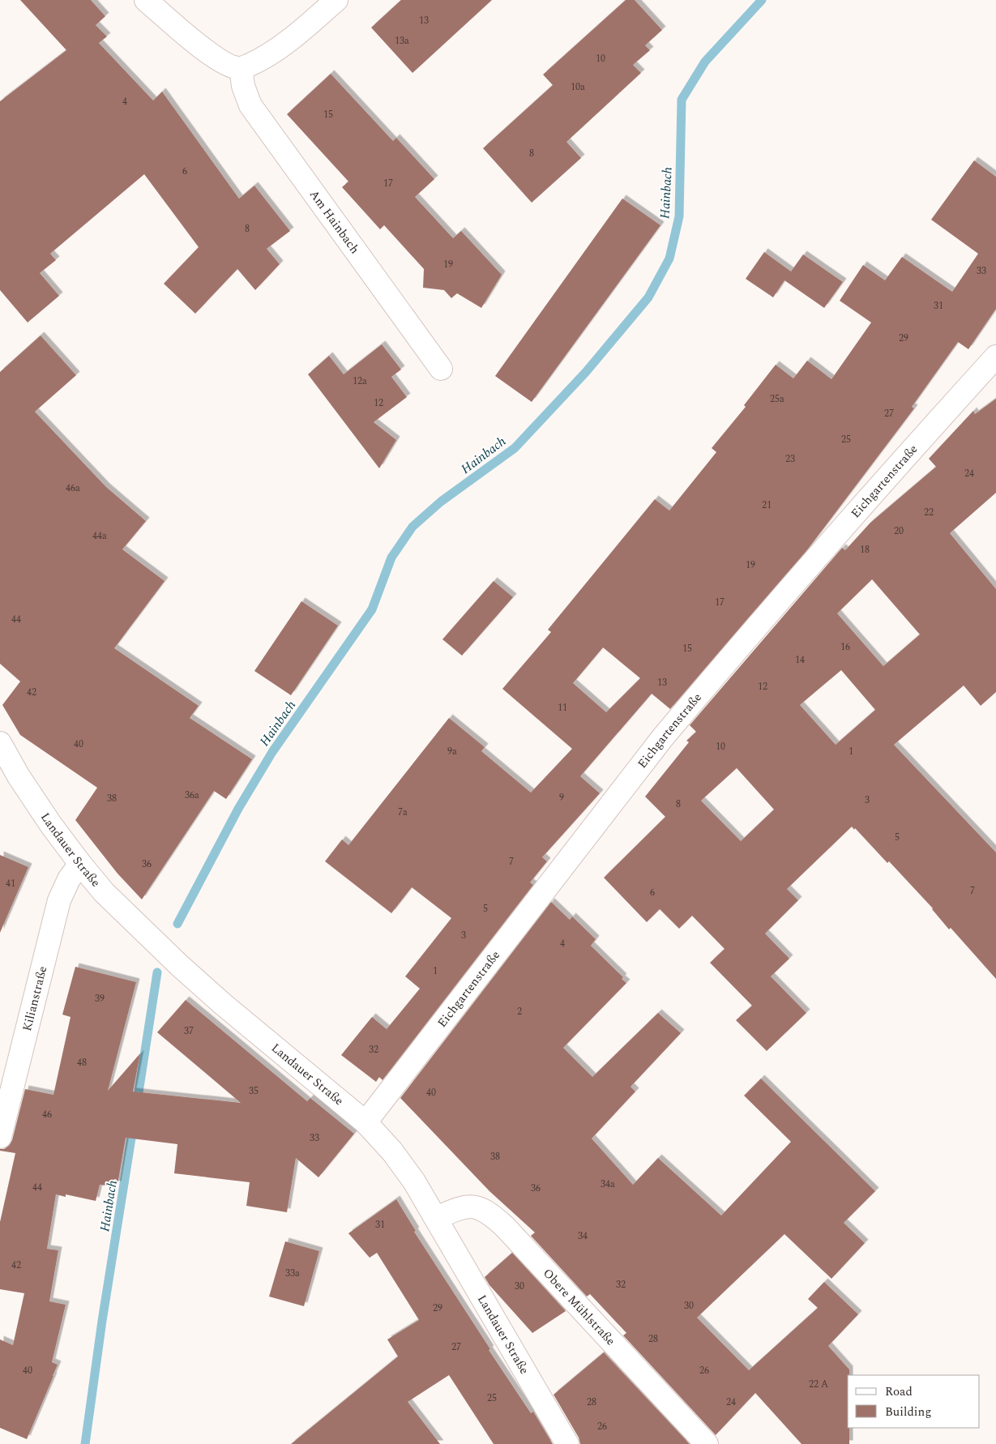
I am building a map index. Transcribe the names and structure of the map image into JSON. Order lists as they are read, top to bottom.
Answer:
{
  "streets": {
    "street": [
      "Am Hainbach",
      "Eichgartenstraße",
      "Landauer Straße",
      "Kilianstraße",
      "Obere Mühlstraße"
    ]
  },
  "crossings": [
    ["Eichgartenstraße", "Landauer Straße"],
    ["Landauer Straße", "Kilianstraße"],
    ["Landauer Straße", "Obere Mühlstraße"]
  ],
  "water": ["Hainbach"],
  "house_numbers": [
    "13",
    "13a",
    "10",
    "10a",
    "4",
    "15",
    "8",
    "6",
    "17",
    "8",
    "19",
    "33",
    "31",
    "29",
    "12a",
    "25a",
    "12",
    "27",
    "25",
    "23",
    "24",
    "46a",
    "21",
    "22",
    "20",
    "44a",
    "18",
    "19",
    "17",
    "44",
    "16",
    "15",
    "14",
    "13",
    "12",
    "42",
    "11",
    "40",
    "10",
    "9a",
    "1",
    "36a",
    "9",
    "38",
    "3",
    "8",
    "7a",
    "5",
    "7",
    "36",
    "41",
    "7",
    "6",
    "5",
    "3",
    "4",
    "1",
    "39",
    "2",
    "37",
    "32",
    "48",
    "35",
    "40",
    "46",
    "33",
    "38",
    "34a",
    "44",
    "36",
    "31",
    "34",
    "42",
    "33a",
    "32",
    "30",
    "30",
    "29",
    "28",
    "27",
    "40",
    "26",
    "22 A",
    "25",
    "28",
    "24",
    "26"
  ],
  "legend": ["Road", "Building"]
}
